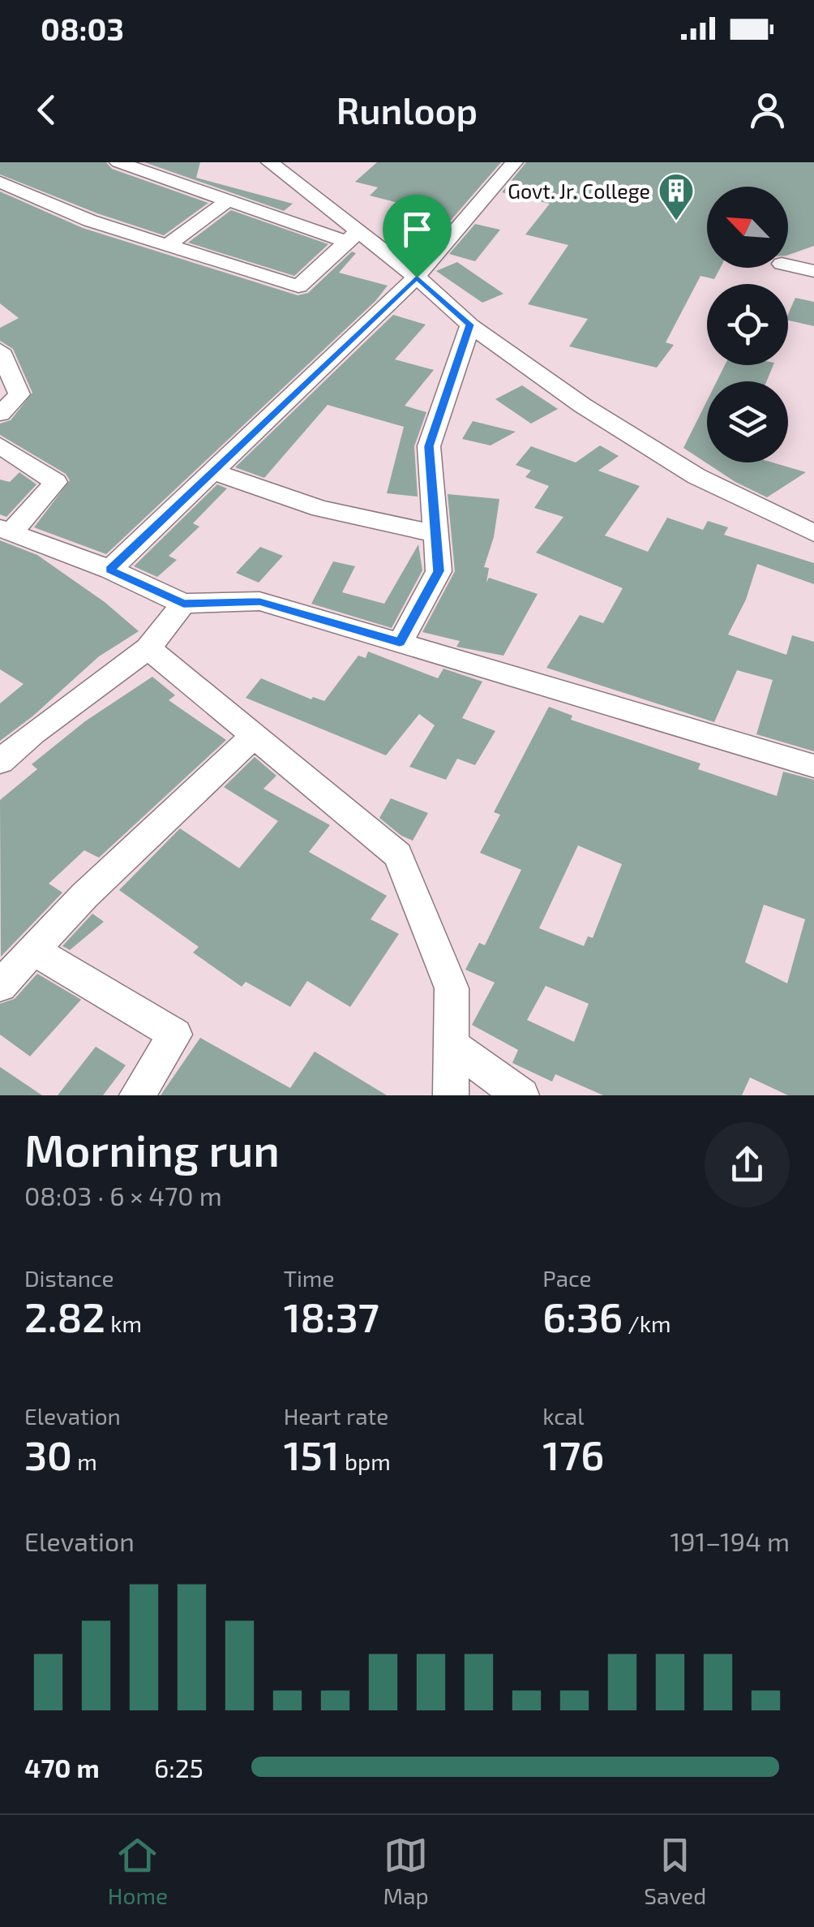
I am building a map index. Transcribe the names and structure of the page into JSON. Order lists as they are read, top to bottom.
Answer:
{
  "places": {
    "building": ["Govt. Jr. College"]
  },
  "north": "top left",
  "page": {
    "status": "08:03",
    "header": "Runloop",
    "heading": ["Morning run", "08:03 · 6 × 470 m"],
    "stats": [
      ["Distance", "2.82 km"],
      ["Time", "18:37"],
      ["Pace", "6:36 /km"],
      ["Elevation", "30 m"],
      ["Heart rate", "151 bpm"],
      ["kcal", "176"]
    ],
    "chart": ["Elevation", "191–194 m"],
    "list": [
      {
        "name": "470 m",
        "note": "6:25"
      }
    ],
    "tabs": ["Home", "Map", "Saved"]
  }
}
